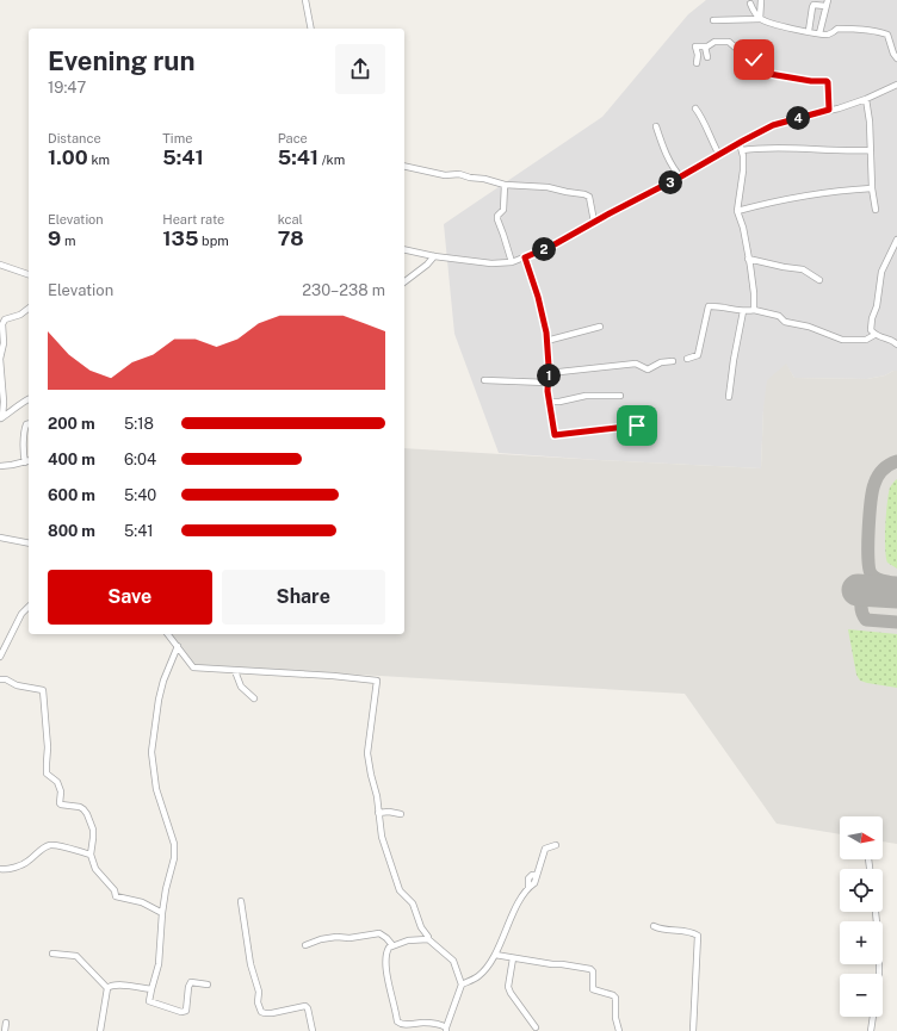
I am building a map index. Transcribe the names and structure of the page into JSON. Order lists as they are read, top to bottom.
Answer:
{
  "north": "right",
  "page": {
    "heading": ["Evening run", "19:47"],
    "pins": [
      "4",
      "3",
      "2",
      "1"
    ],
    "stats": [
      ["Distance", "1.00 km"],
      ["Time", "5:41"],
      ["Pace", "5:41 /km"],
      ["Elevation", "9 m"],
      ["Heart rate", "135 bpm"],
      ["kcal", "78"]
    ],
    "chart": ["Elevation", "230–238 m"],
    "list": [
      {
        "name": "200 m",
        "note": "5:18"
      },
      {
        "name": "400 m",
        "note": "6:04"
      },
      {
        "name": "600 m",
        "note": "5:40"
      },
      {
        "name": "800 m",
        "note": "5:41"
      }
    ],
    "buttons": ["Save", "Share"],
    "map_buttons": ["+", "−"]
  }
}
